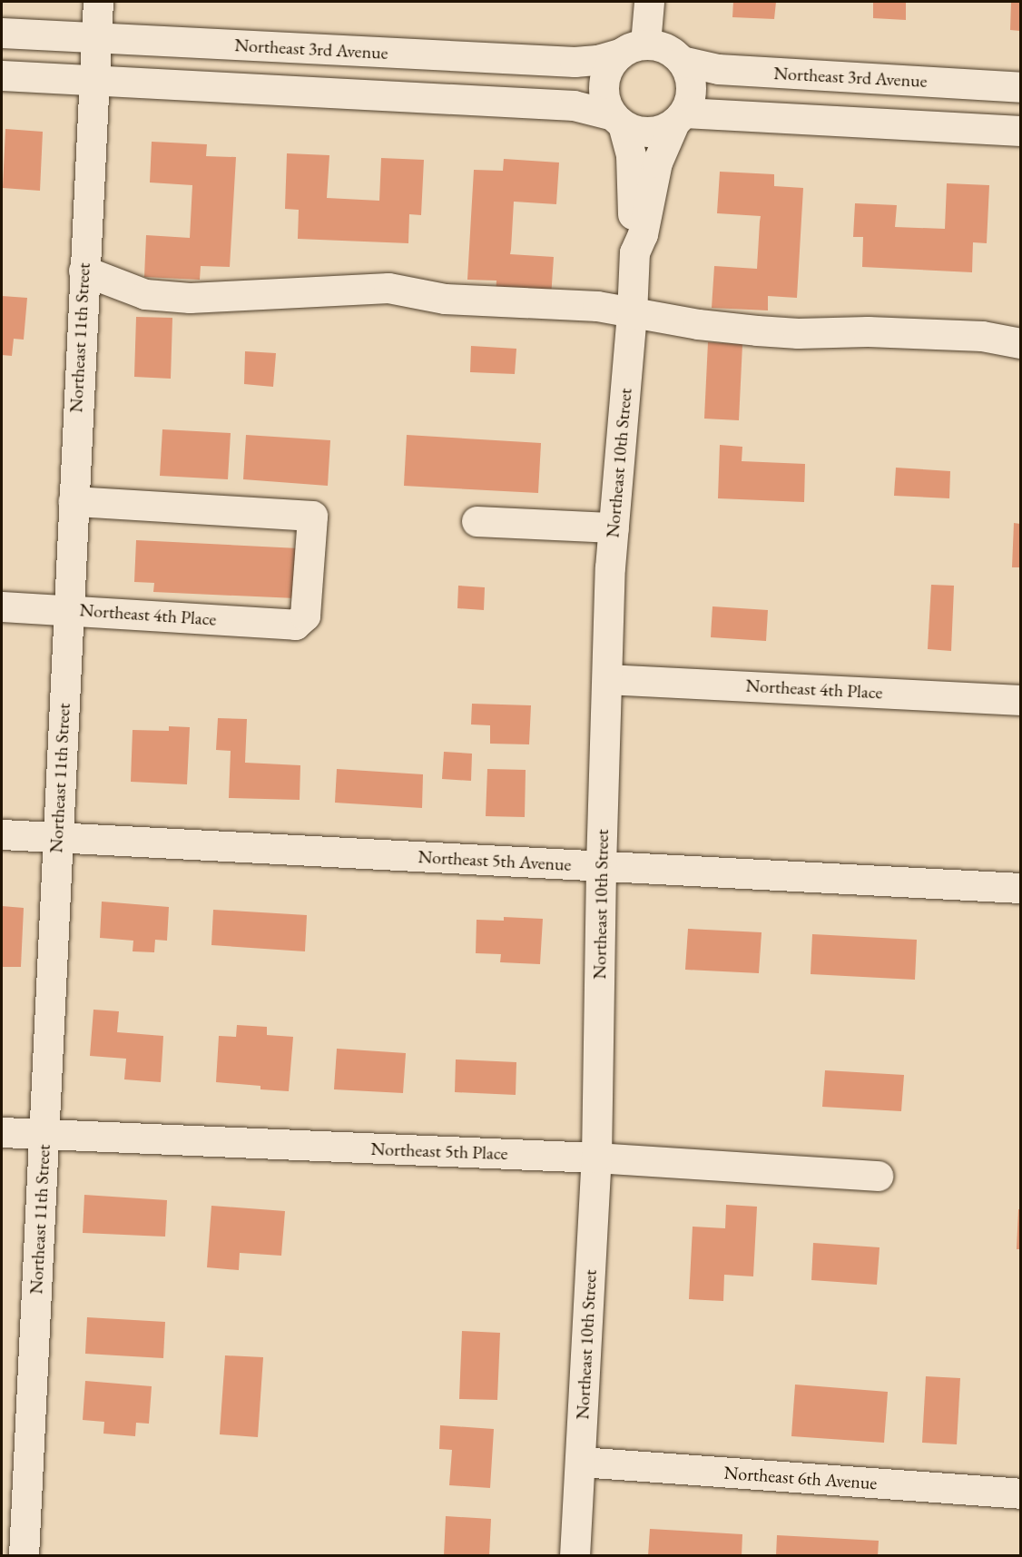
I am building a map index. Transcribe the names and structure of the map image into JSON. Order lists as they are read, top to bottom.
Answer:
{
  "streets": {
    "street": [
      "Northeast 3rd Avenue",
      "Northeast 11th Street",
      "Northeast 10th Street",
      "Northeast 4th Place",
      "Northeast 5th Avenue",
      "Northeast 5th Place",
      "Northeast 6th Avenue"
    ]
  },
  "crossings": [
    ["Northeast 3rd Avenue", "Northeast 11th Street"],
    ["Northeast 3rd Avenue", "Northeast 10th Street"],
    ["Northeast 11th Street", "Northeast 4th Place"],
    ["Northeast 11th Street", "Northeast 5th Avenue"],
    ["Northeast 11th Street", "Northeast 5th Place"],
    ["Northeast 10th Street", "Northeast 4th Place"],
    ["Northeast 10th Street", "Northeast 5th Avenue"],
    ["Northeast 10th Street", "Northeast 5th Place"],
    ["Northeast 10th Street", "Northeast 6th Avenue"]
  ]
}
